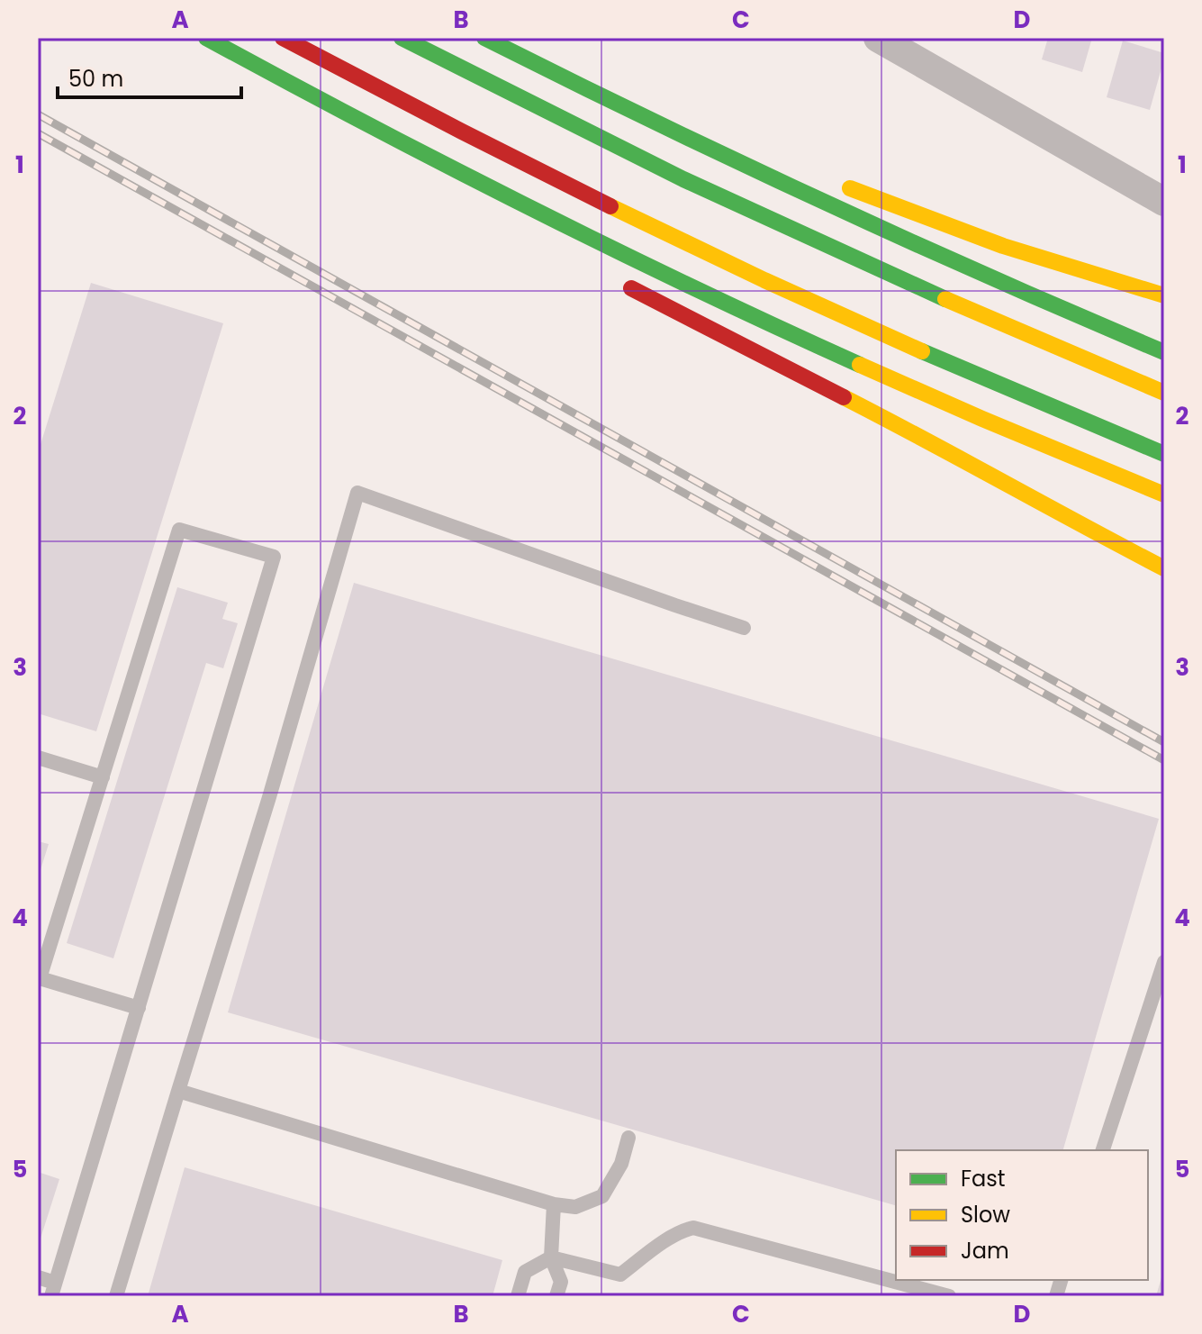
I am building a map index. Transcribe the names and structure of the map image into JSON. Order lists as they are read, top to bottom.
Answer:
{
  "legend": ["Fast", "Slow", "Jam"],
  "scale_bar": "50 m",
  "grid": {
    "columns": [
      "A",
      "B",
      "C",
      "D"
    ],
    "rows": [
      "1",
      "2",
      "3",
      "4",
      "5"
    ]
  }
}
